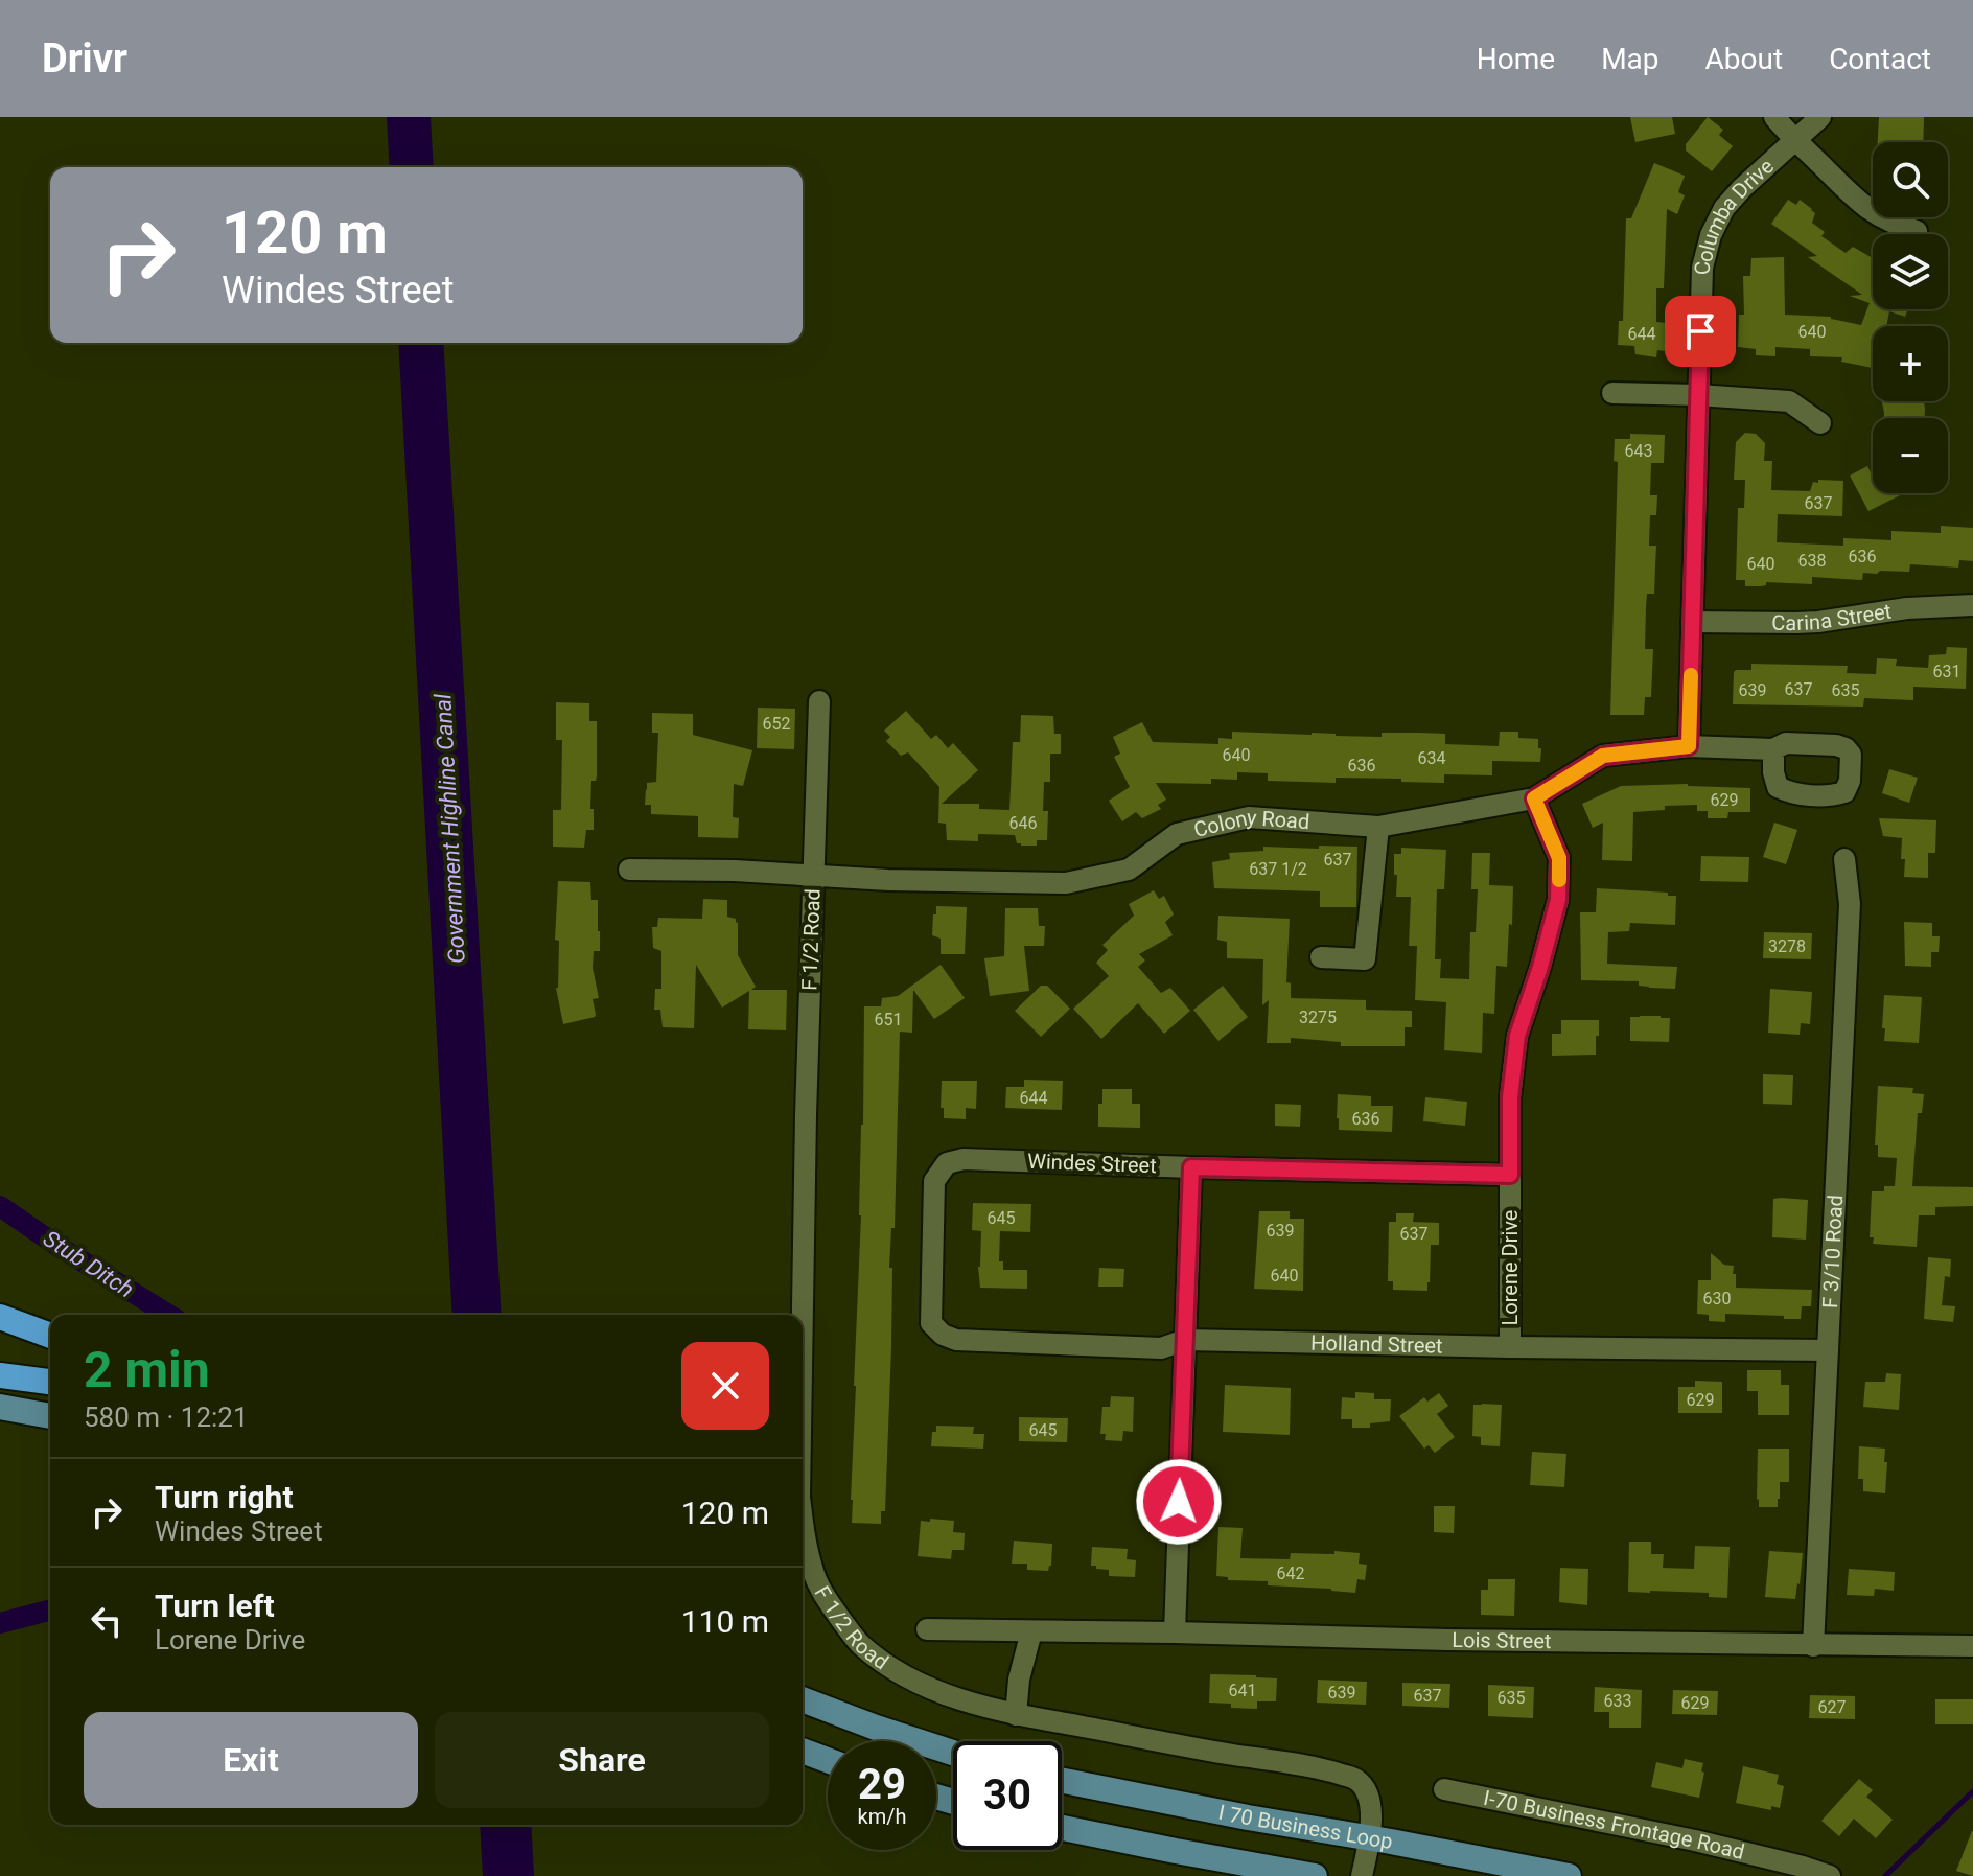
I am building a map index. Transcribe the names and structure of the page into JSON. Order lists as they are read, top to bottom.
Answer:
{
  "streets": {
    "main road": ["I 70 Business Loop"],
    "street": [
      "Columba Drive",
      "Carina Street",
      "Colony Road",
      "F 1/2 Road",
      "Windes Street",
      "F 3/10 Road",
      "Lorene Drive",
      "Holland Street",
      "Lois Street",
      "I-70 Business Frontage Road"
    ]
  },
  "crossings": [
    ["Columba Drive", "Carina Street"],
    ["Columba Drive", "Colony Road"],
    ["Colony Road", "F 1/2 Road"],
    ["Colony Road", "Lorene Drive"],
    ["F 1/2 Road", "I 70 Business Loop"],
    ["Windes Street", "Lorene Drive"],
    ["Windes Street", "Holland Street"],
    ["F 3/10 Road", "Holland Street"],
    ["F 3/10 Road", "Lois Street"],
    ["Lorene Drive", "Holland Street"]
  ],
  "water": ["Government Highline Canal", "Stub Ditch"],
  "house_numbers": [
    "640",
    "644",
    "643",
    "637",
    "636",
    "638",
    "640",
    "631",
    "637",
    "639",
    "635",
    "652",
    "640",
    "634",
    "636",
    "629",
    "646",
    "637",
    "637 1/2",
    "3278",
    "3275",
    "651",
    "644",
    "636",
    "645",
    "639",
    "637",
    "640",
    "630",
    "629",
    "645",
    "642",
    "641",
    "639",
    "637",
    "635",
    "633",
    "629",
    "627"
  ],
  "page": {
    "header": "Drivr",
    "nav": [
      "Home",
      "Map",
      "About",
      "Contact"
    ],
    "map_buttons": ["+", "−"],
    "turn": ["120 m", "Windes Street"],
    "heading": ["2 min", "580 m · 12:21"],
    "list": [
      {
        "name": "Turn right",
        "note": "Windes Street",
        "value": "120 m"
      },
      {
        "name": "Turn left",
        "note": "Lorene Drive",
        "value": "110 m"
      }
    ],
    "buttons": ["Exit", "Share"],
    "speed": "29 km/h",
    "limit": "30"
  }
}
